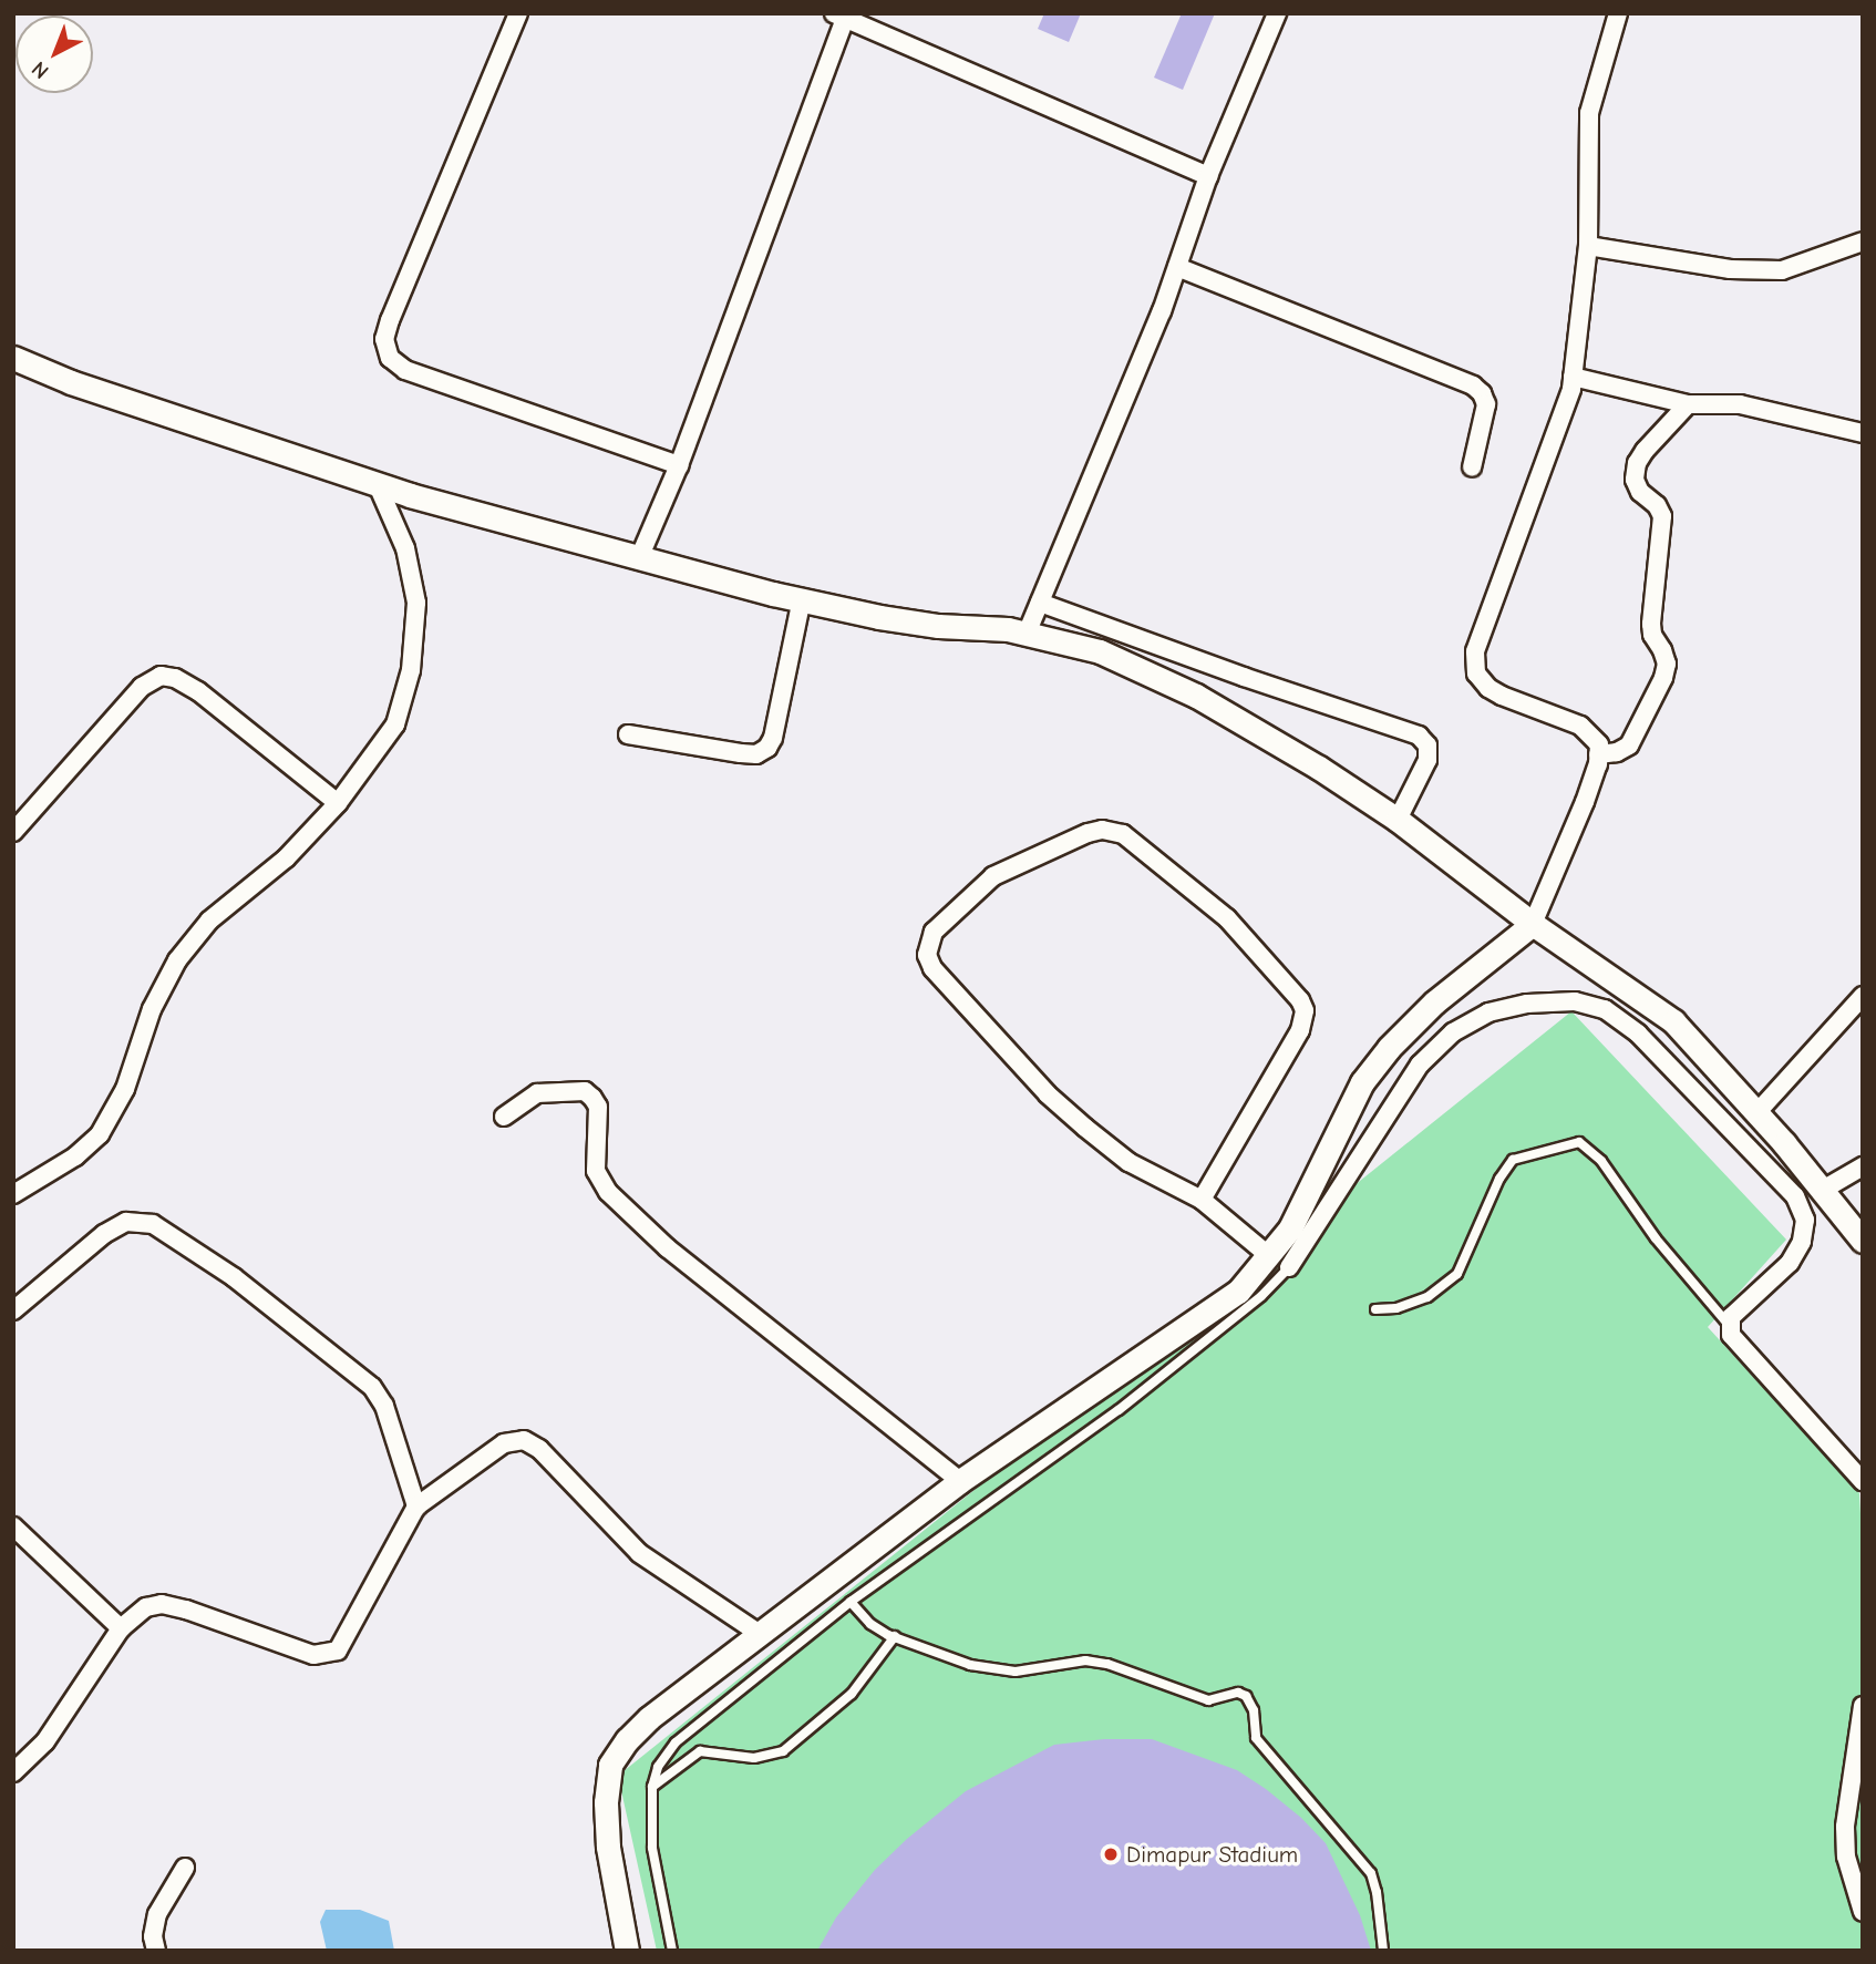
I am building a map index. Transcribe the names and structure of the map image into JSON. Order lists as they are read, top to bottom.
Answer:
{
  "places": ["Dimapur Stadium"],
  "north": "bottom left"
}
